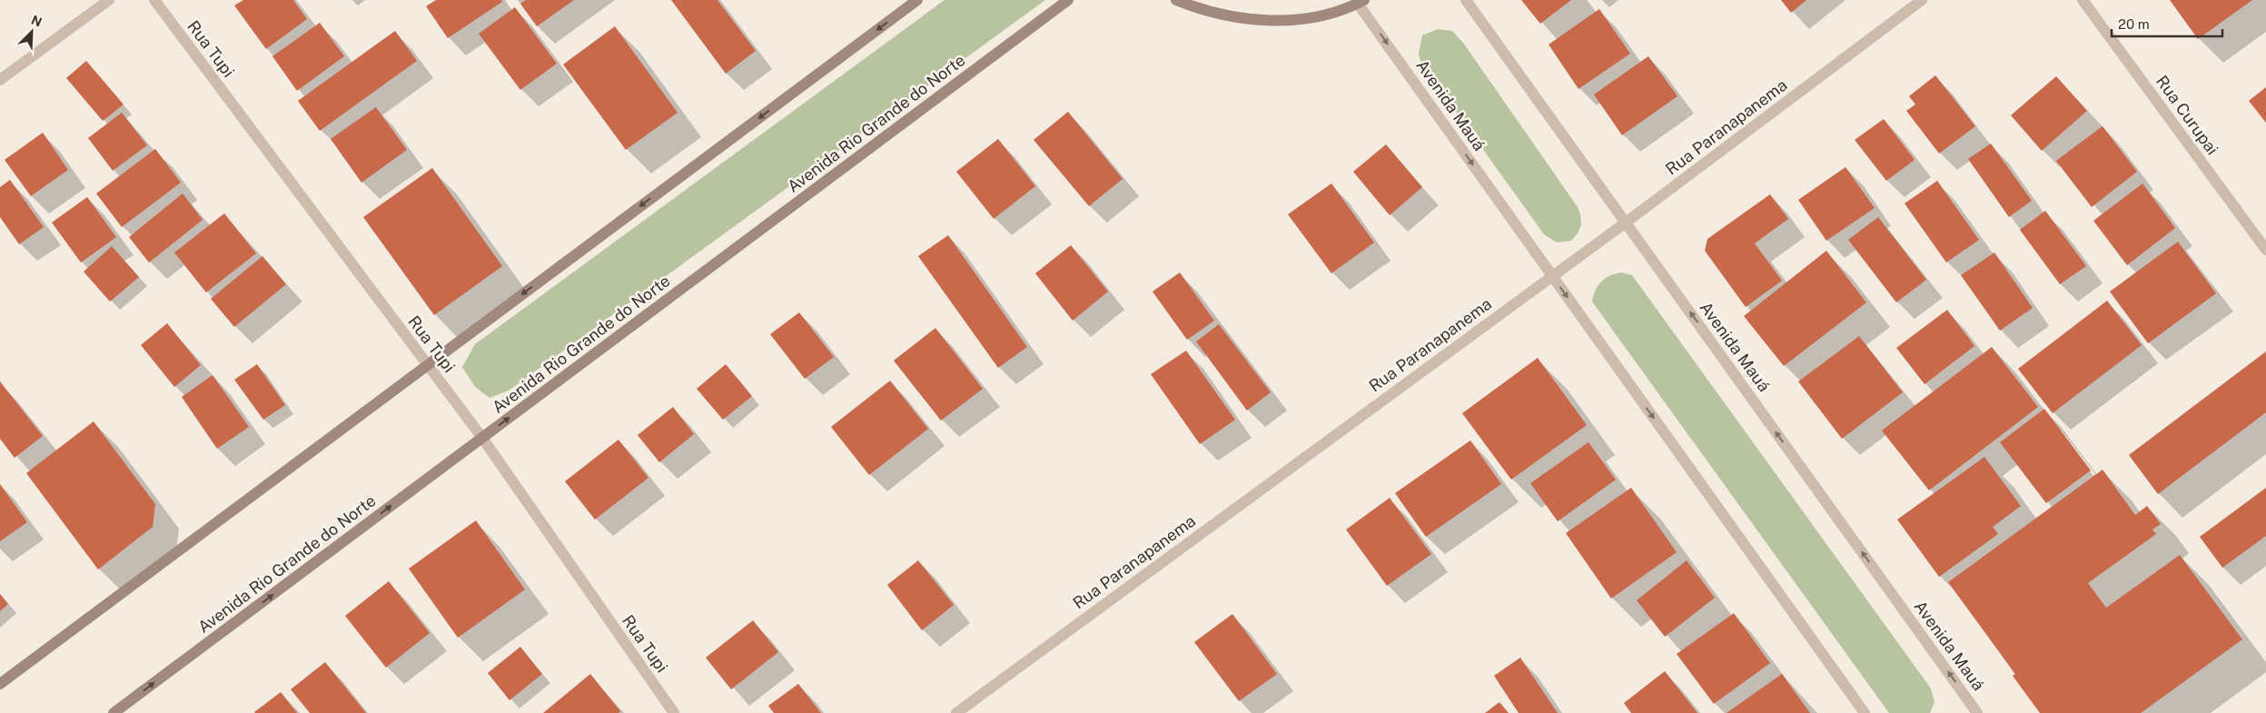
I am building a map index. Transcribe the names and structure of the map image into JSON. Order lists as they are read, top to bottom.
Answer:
{
  "streets": {
    "main road": ["Avenida Rio Grande do Norte"],
    "street": [
      "Rua Tupi",
      "Avenida Mauá",
      "Rua Curupai",
      "Rua Paranapanema"
    ]
  },
  "crossings": [
    ["Rua Tupi", "Avenida Rio Grande do Norte"],
    ["Avenida Mauá", "Rua Paranapanema"]
  ],
  "scale_bar": "20 m",
  "north": "top right"
}
